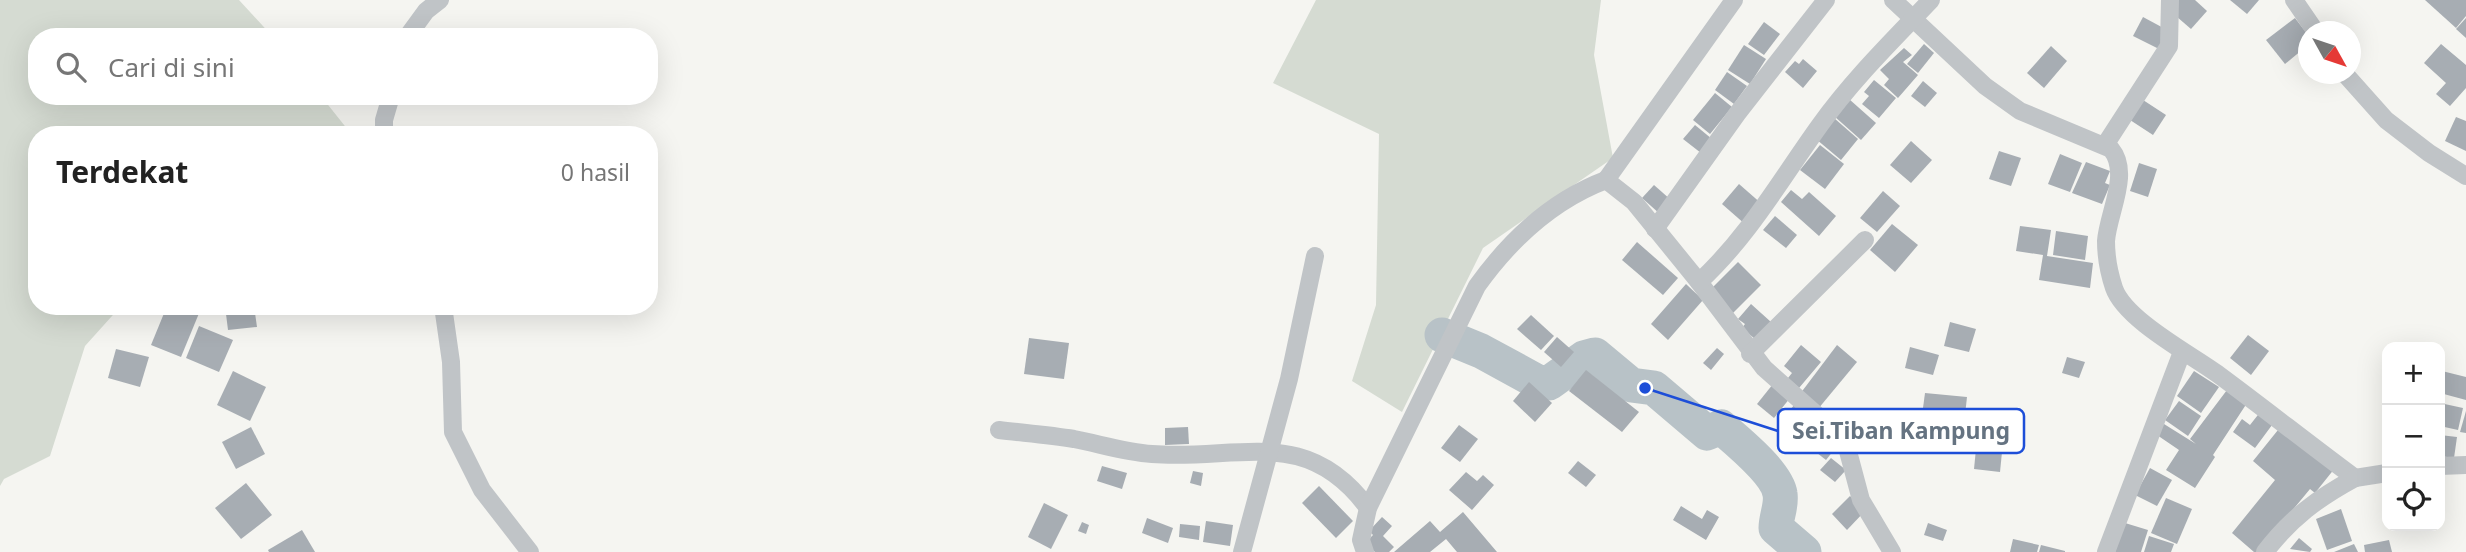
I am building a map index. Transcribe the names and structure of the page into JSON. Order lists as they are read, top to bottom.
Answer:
{
  "places": ["Sei.Tiban Kampung"],
  "north": "bottom right",
  "page": {
    "search": "Cari di sini",
    "heading": ["Terdekat", "0 hasil"],
    "map_buttons": ["+", "−"]
  }
}
